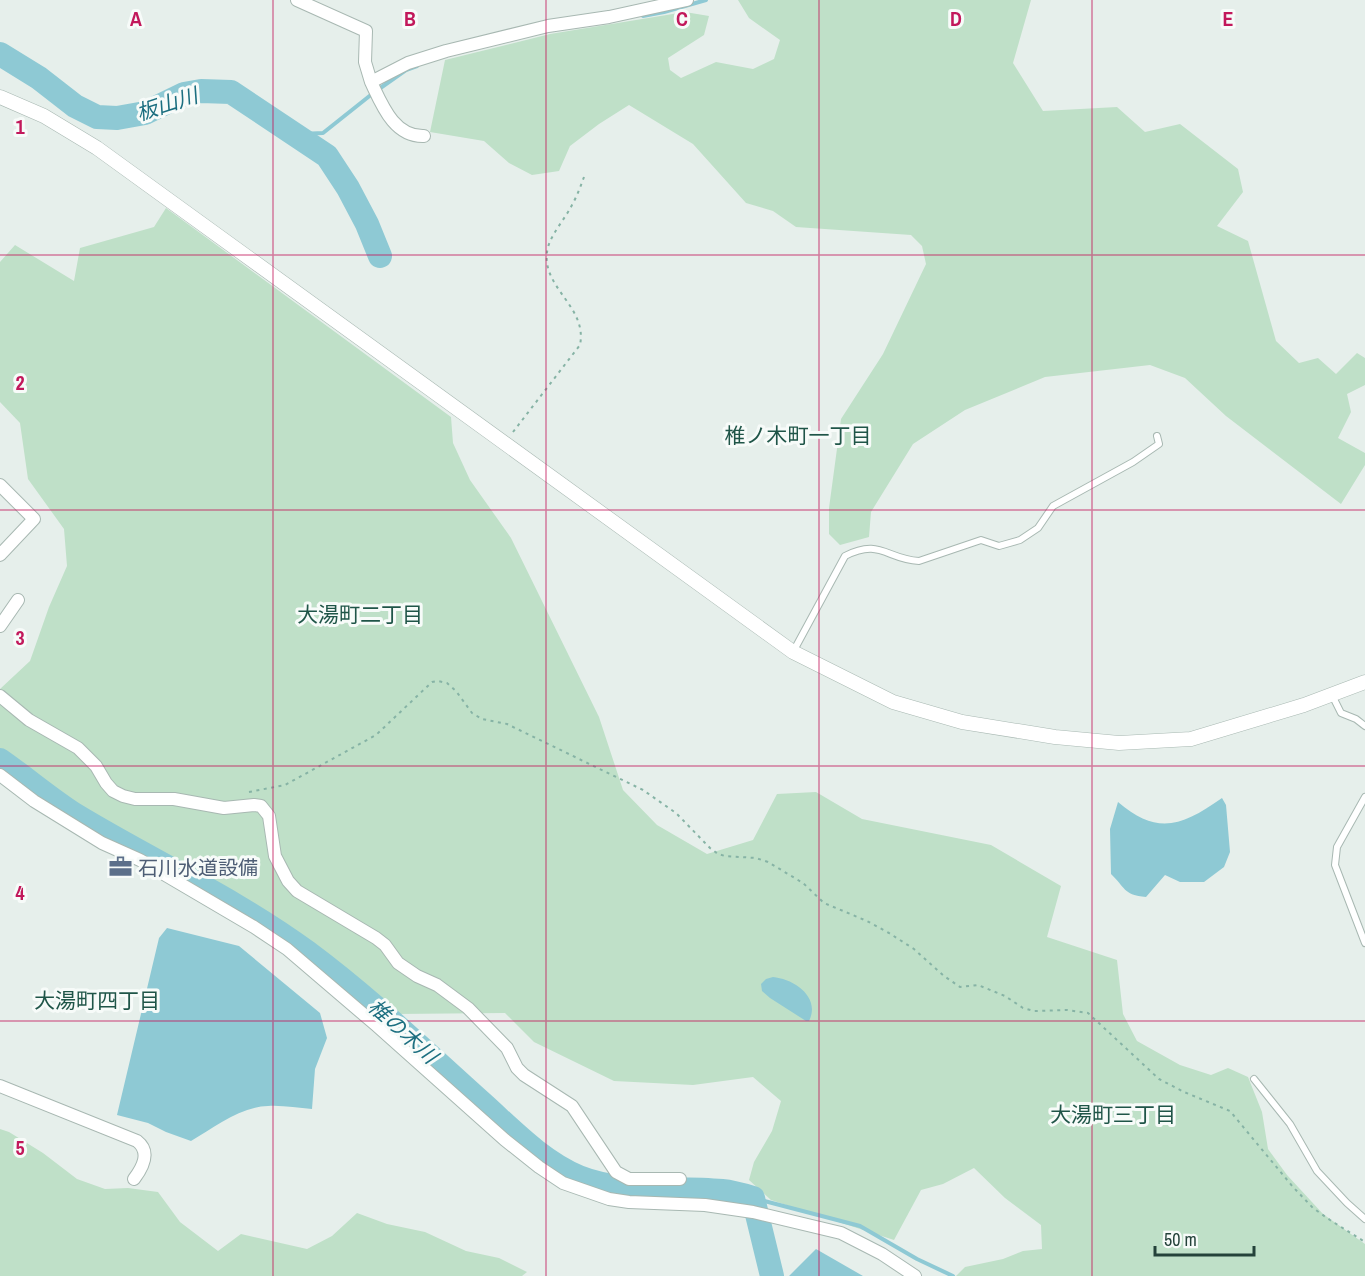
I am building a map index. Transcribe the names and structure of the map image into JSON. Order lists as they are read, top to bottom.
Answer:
{
  "districts": [
    "椎ノ木町一丁目",
    "大湯町二丁目",
    "大湯町四丁目",
    "大湯町三丁目"
  ],
  "water": ["板山川", "椎の木川"],
  "places": {
    "office": ["石川水道設備"]
  },
  "scale_bar": "50 m",
  "grid": {
    "columns": [
      "A",
      "B",
      "C",
      "D",
      "E"
    ],
    "rows": [
      "1",
      "2",
      "3",
      "4",
      "5"
    ]
  }
}
